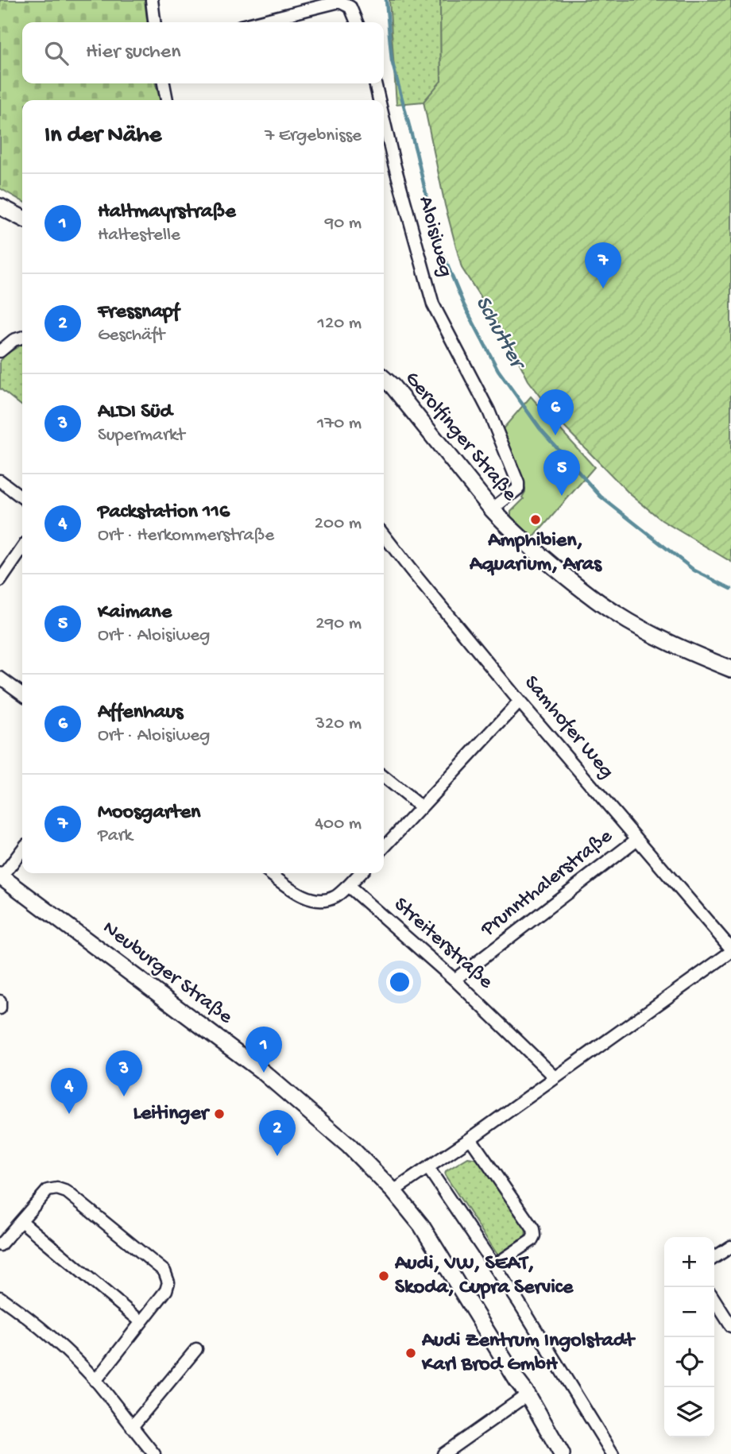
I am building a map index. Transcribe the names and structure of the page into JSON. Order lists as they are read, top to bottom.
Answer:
{
  "streets": {
    "main road": ["Gerolfinger Straße", "Neuburger Straße"],
    "street": [
      "Aloisiweg",
      "Samhofer Weg",
      "Prunnthalerstraße",
      "Streiterstraße"
    ]
  },
  "crossings": [
    ["Aloisiweg", "Gerolfinger Straße"],
    ["Samhofer Weg", "Prunnthalerstraße"],
    ["Prunnthalerstraße", "Streiterstraße"]
  ],
  "water": ["Schutter"],
  "places": [
    "Amphibien, Aquarium, Aras",
    "Leitinger",
    "Audi, VW, SEAT, Skoda, Cupra Service",
    "Audi Zentrum Ingolstadt Karl Brod GmbH"
  ],
  "page": {
    "search": "Hier suchen",
    "heading": ["In der Nähe", "7 Ergebnisse"],
    "list": [
      {
        "mark": "1",
        "name": "Haltmayrstraße",
        "note": "Haltestelle",
        "value": "90 m"
      },
      {
        "mark": "2",
        "name": "Fressnapf",
        "note": "Geschäft",
        "value": "120 m"
      },
      {
        "mark": "3",
        "name": "ALDI Süd",
        "note": "Supermarkt",
        "value": "170 m"
      },
      {
        "mark": "4",
        "name": "Packstation 116",
        "note": "Ort · Herkommerstraße",
        "value": "200 m"
      },
      {
        "mark": "5",
        "name": "Kaimane",
        "note": "Ort · Aloisiweg",
        "value": "290 m"
      },
      {
        "mark": "6",
        "name": "Affenhaus",
        "note": "Ort · Aloisiweg",
        "value": "320 m"
      },
      {
        "mark": "7",
        "name": "Moosgarten",
        "note": "Park",
        "value": "400 m"
      }
    ],
    "pins": [
      "7",
      "6",
      "5",
      "1",
      "3",
      "4",
      "2"
    ],
    "map_buttons": ["+", "−"]
  }
}
